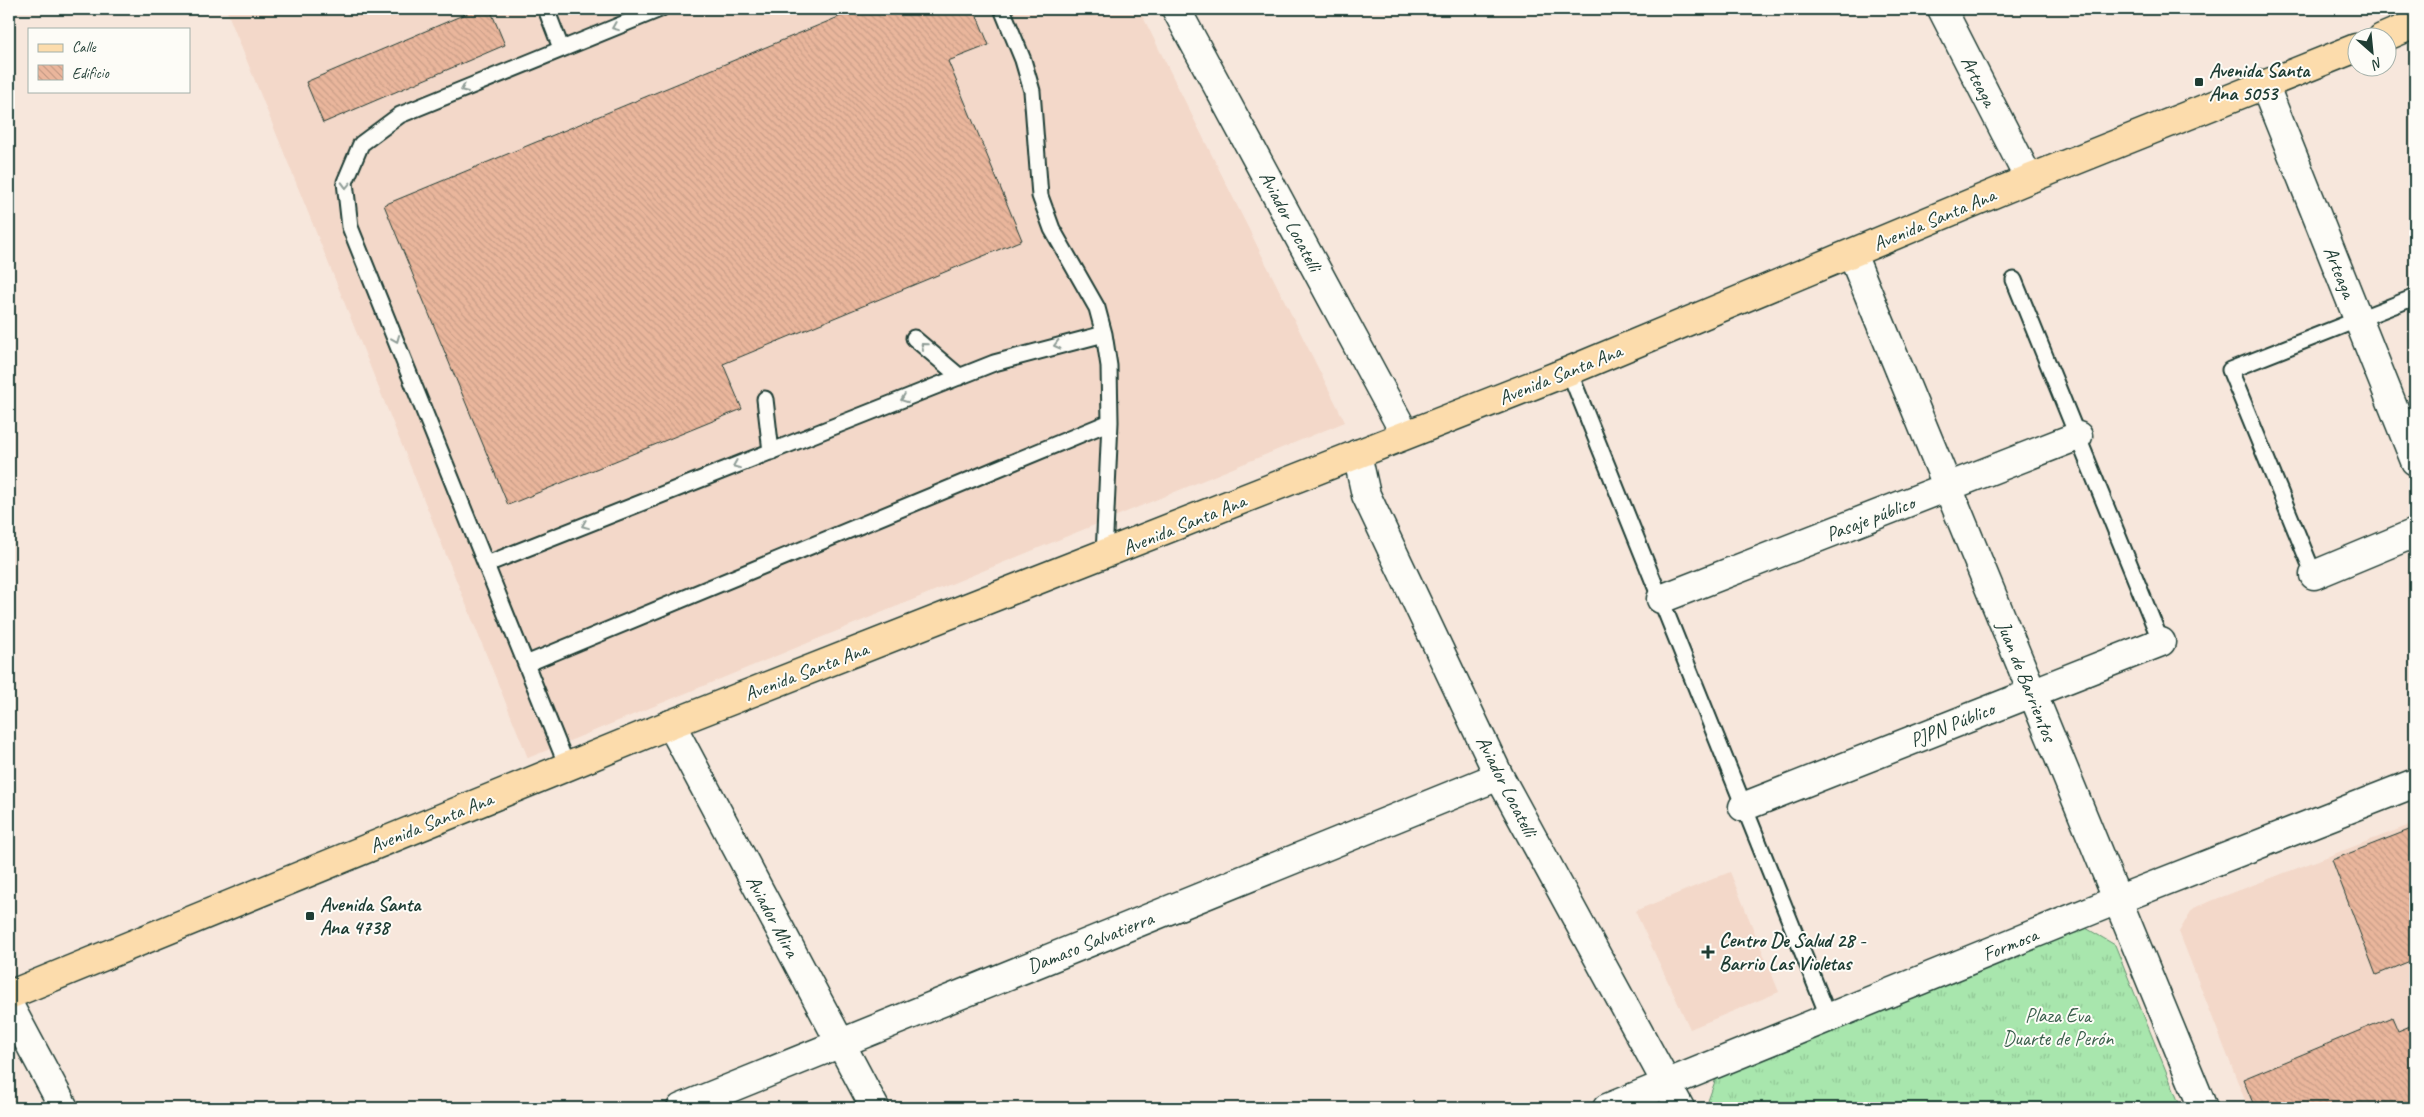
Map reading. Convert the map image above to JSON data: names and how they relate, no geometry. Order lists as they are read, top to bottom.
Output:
{
  "streets": {
    "main road": ["Avenida Santa Ana"],
    "street": [
      "Arteaga",
      "Aviador Locatelli",
      "Pasaje público",
      "Juan de Barrientos",
      "PJPN Público",
      "Aviador Mira",
      "Damaso Salvatierra",
      "Formosa"
    ]
  },
  "crossings": [
    ["Arteaga", "Avenida Santa Ana"],
    ["Avenida Santa Ana", "Aviador Locatelli"],
    ["Avenida Santa Ana", "Juan de Barrientos"],
    ["Avenida Santa Ana", "Aviador Mira"],
    ["Aviador Locatelli", "Damaso Salvatierra"],
    ["Aviador Locatelli", "Formosa"],
    ["Pasaje público", "Juan de Barrientos"],
    ["Juan de Barrientos", "PJPN Público"],
    ["Juan de Barrientos", "Formosa"],
    ["Aviador Mira", "Damaso Salvatierra"]
  ],
  "parks": ["Plaza Eva Duarte de Perón"],
  "places": {
    "transit": ["Avenida Santa Ana 5053", "Avenida Santa Ana 4738"],
    "health": ["Centro De Salud 28 - Barrio Las Violetas"]
  },
  "legend": ["Calle", "Edificio"],
  "north": "bottom right"
}
